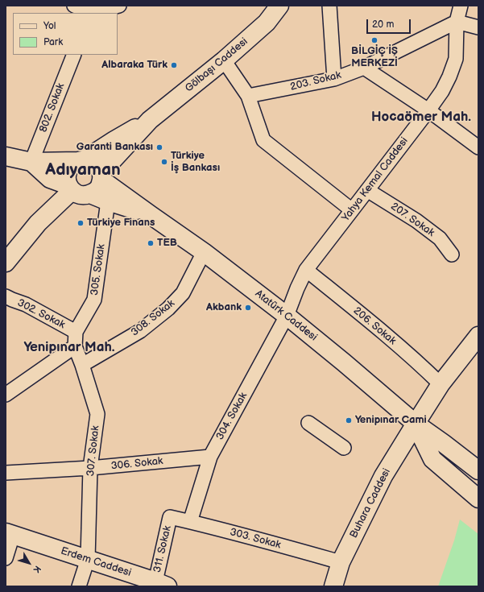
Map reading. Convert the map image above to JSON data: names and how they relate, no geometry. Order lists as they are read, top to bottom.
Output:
{
  "streets": {
    "main road": [
      "Gölbaşı Caddesi",
      "Atatürk Caddesi",
      "Buhara Caddesi",
      "Erdem Caddesi"
    ],
    "street": [
      "203. Sokak",
      "802. Sokak",
      "Yahya Kemal Caddesi",
      "207. Sokak",
      "305. Sokak",
      "302. Sokak",
      "308. Sokak",
      "206. Sokak",
      "304. Sokak",
      "307. Sokak",
      "306. Sokak",
      "303. Sokak",
      "311. Sokak"
    ]
  },
  "crossings": [
    ["Gölbaşı Caddesi", "Atatürk Caddesi"],
    ["203. Sokak", "Yahya Kemal Caddesi"],
    ["Yahya Kemal Caddesi", "207. Sokak"],
    ["Yahya Kemal Caddesi", "Atatürk Caddesi"],
    ["Yahya Kemal Caddesi", "206. Sokak"],
    ["Yahya Kemal Caddesi", "304. Sokak"],
    ["305. Sokak", "302. Sokak"],
    ["305. Sokak", "Atatürk Caddesi"],
    ["305. Sokak", "307. Sokak"],
    ["Atatürk Caddesi", "308. Sokak"],
    ["Atatürk Caddesi", "304. Sokak"],
    ["Atatürk Caddesi", "Buhara Caddesi"],
    ["308. Sokak", "307. Sokak"],
    ["206. Sokak", "Buhara Caddesi"],
    ["304. Sokak", "306. Sokak"],
    ["304. Sokak", "303. Sokak"],
    ["307. Sokak", "306. Sokak"],
    ["307. Sokak", "Erdem Caddesi"],
    ["Buhara Caddesi", "303. Sokak"],
    ["303. Sokak", "311. Sokak"],
    ["311. Sokak", "Erdem Caddesi"]
  ],
  "districts": ["Hocaömer Mah.", "Adıyaman", "Yenipınar Mah."],
  "places": [
    "BİLGİÇ İŞ MERKEZİ",
    "Albaraka Türk",
    "Garanti Bankası",
    "Türkiye İş Bankası",
    "Türkiye Finans",
    "TEB",
    "Akbank",
    "Yenipınar Cami"
  ],
  "legend": ["Yol", "Park"],
  "scale_bar": "20 m",
  "north": "bottom right"
}
